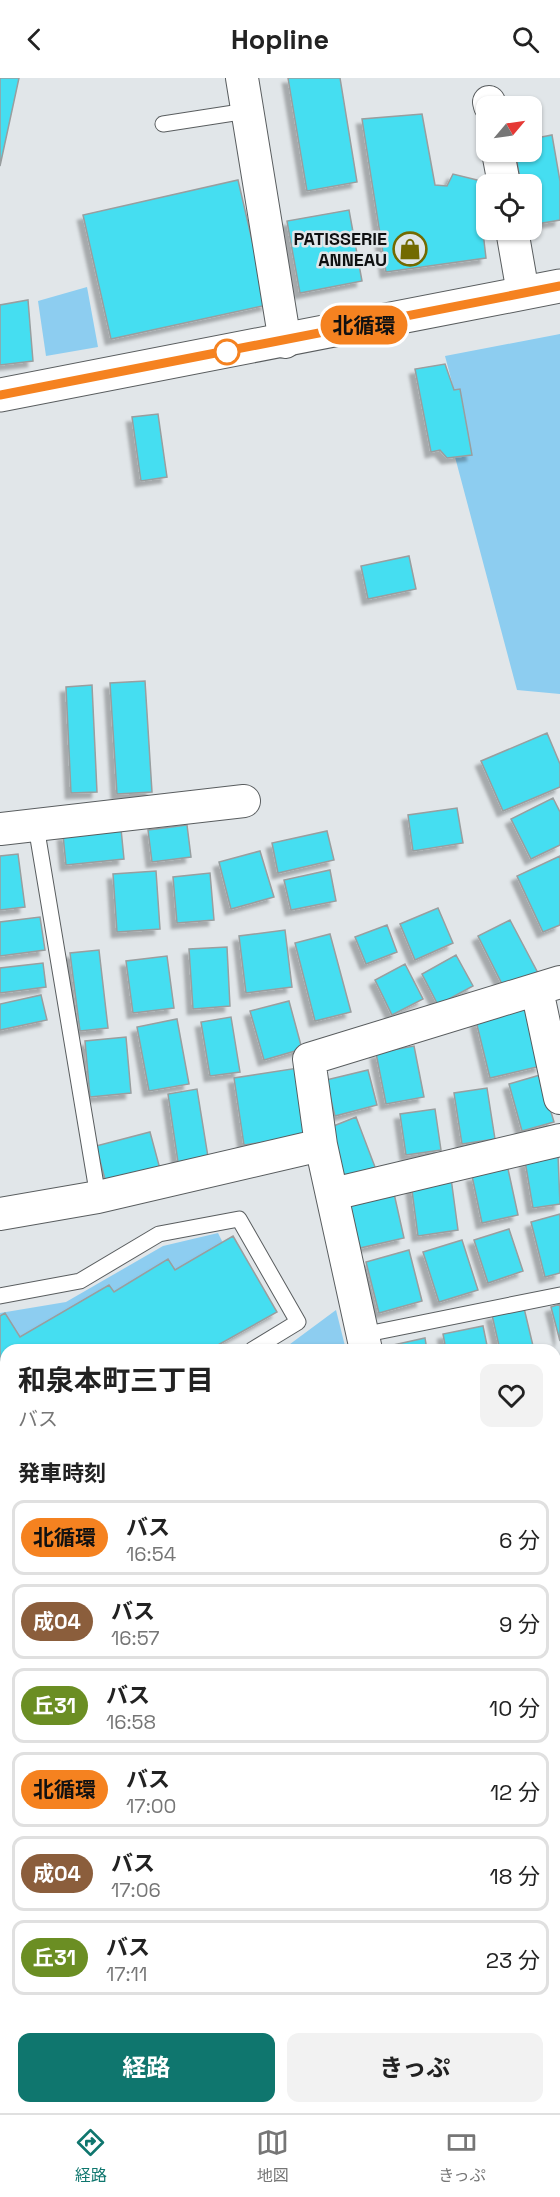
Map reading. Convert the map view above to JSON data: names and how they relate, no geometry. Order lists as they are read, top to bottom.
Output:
{
  "places": {
    "shop": ["PATISSERIE ANNEAU"]
  },
  "lines": ["bus line 北循環"],
  "north": "top right",
  "page": {
    "header": "Hopline",
    "on_map": "北循環",
    "heading": [
      ["和泉本町三丁目", "バス"],
      "発車時刻"
    ],
    "list": [
      {
        "mark": "北循環",
        "name": "バス",
        "note": "16:54",
        "value": "6 分"
      },
      {
        "mark": "成04",
        "name": "バス",
        "note": "16:57",
        "value": "9 分"
      },
      {
        "mark": "丘31",
        "name": "バス",
        "note": "16:58",
        "value": "10 分"
      },
      {
        "mark": "北循環",
        "name": "バス",
        "note": "17:00",
        "value": "12 分"
      },
      {
        "mark": "成04",
        "name": "バス",
        "note": "17:06",
        "value": "18 分"
      },
      {
        "mark": "丘31",
        "name": "バス",
        "note": "17:11",
        "value": "23 分"
      }
    ],
    "buttons": ["経路", "きっぷ"],
    "tabs": ["経路", "地図", "きっぷ"]
  }
}
